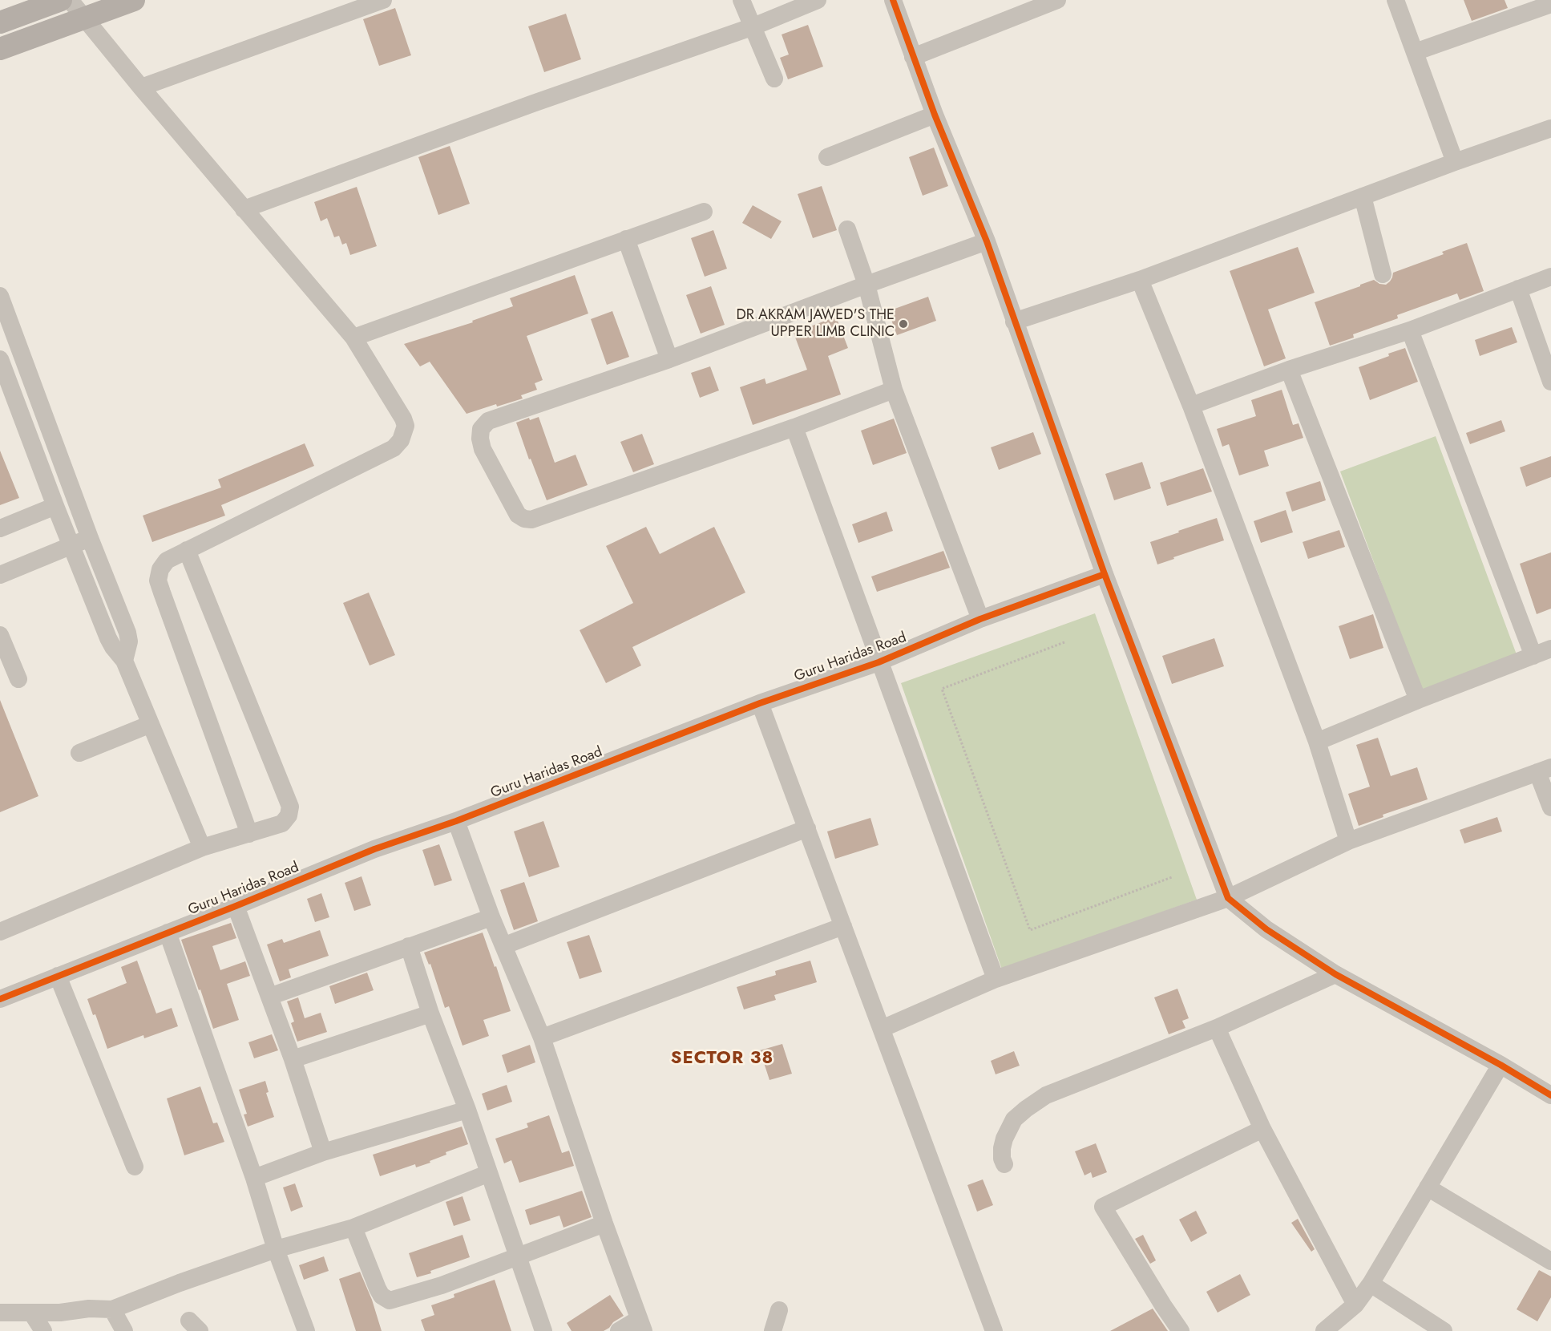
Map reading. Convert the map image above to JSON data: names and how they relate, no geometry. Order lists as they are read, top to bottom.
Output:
{
  "streets": {
    "street": ["Guru Haridas Road"]
  },
  "districts": ["SECTOR 38"],
  "places": ["DR AKRAM JAWED'S THE UPPER LIMB CLINIC"]
}
